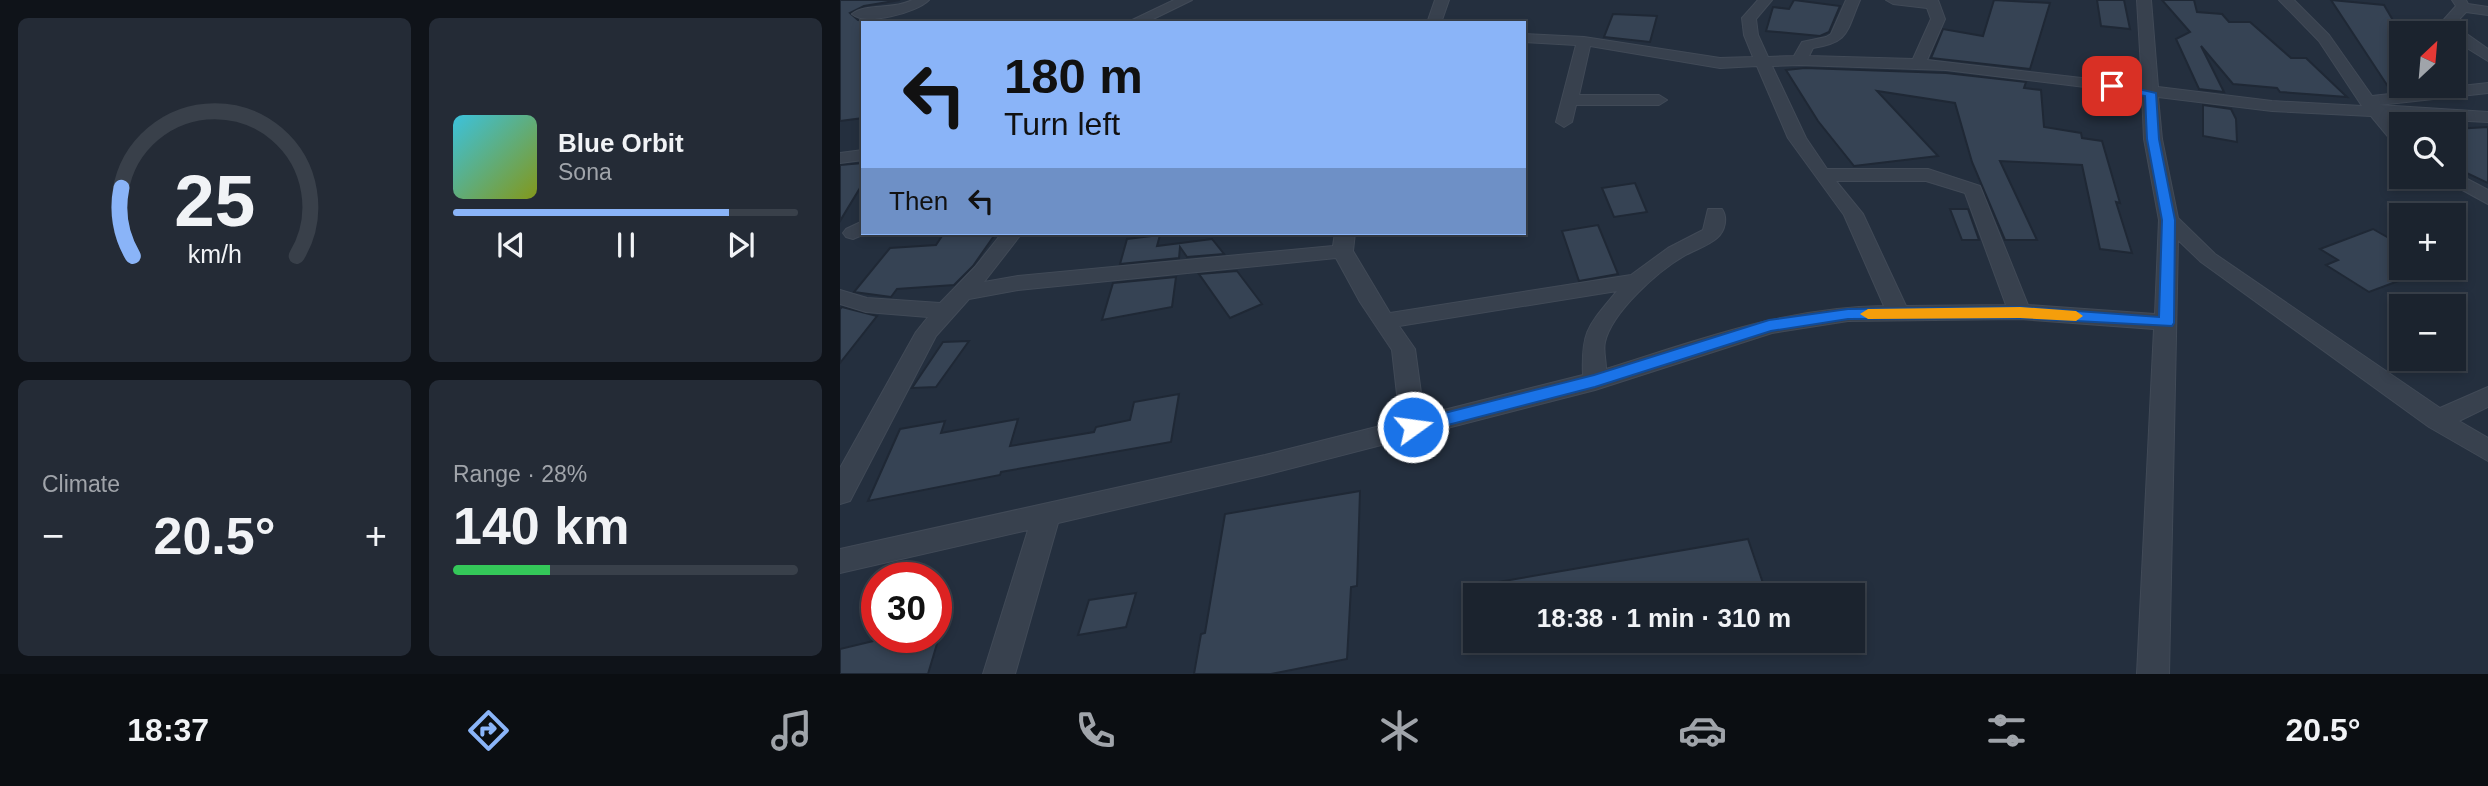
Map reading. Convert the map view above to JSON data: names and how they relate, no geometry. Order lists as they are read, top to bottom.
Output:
{
  "north": "top right",
  "page": {
    "map_buttons": ["+", "−"],
    "turn": ["180 m", "Turn left"],
    "song": ["Blue Orbit", "Sona"],
    "then": "Then",
    "tile": [
      "Climate",
      ["Range · 28%", "140 km"]
    ],
    "heat": ["−", "20.5°", "+"],
    "limit": "30",
    "trip": "18:38 · 1 min · 310 m",
    "tabs": ["18:37", "20.5°"],
    "gauge": ["25", "km/h"]
  }
}
